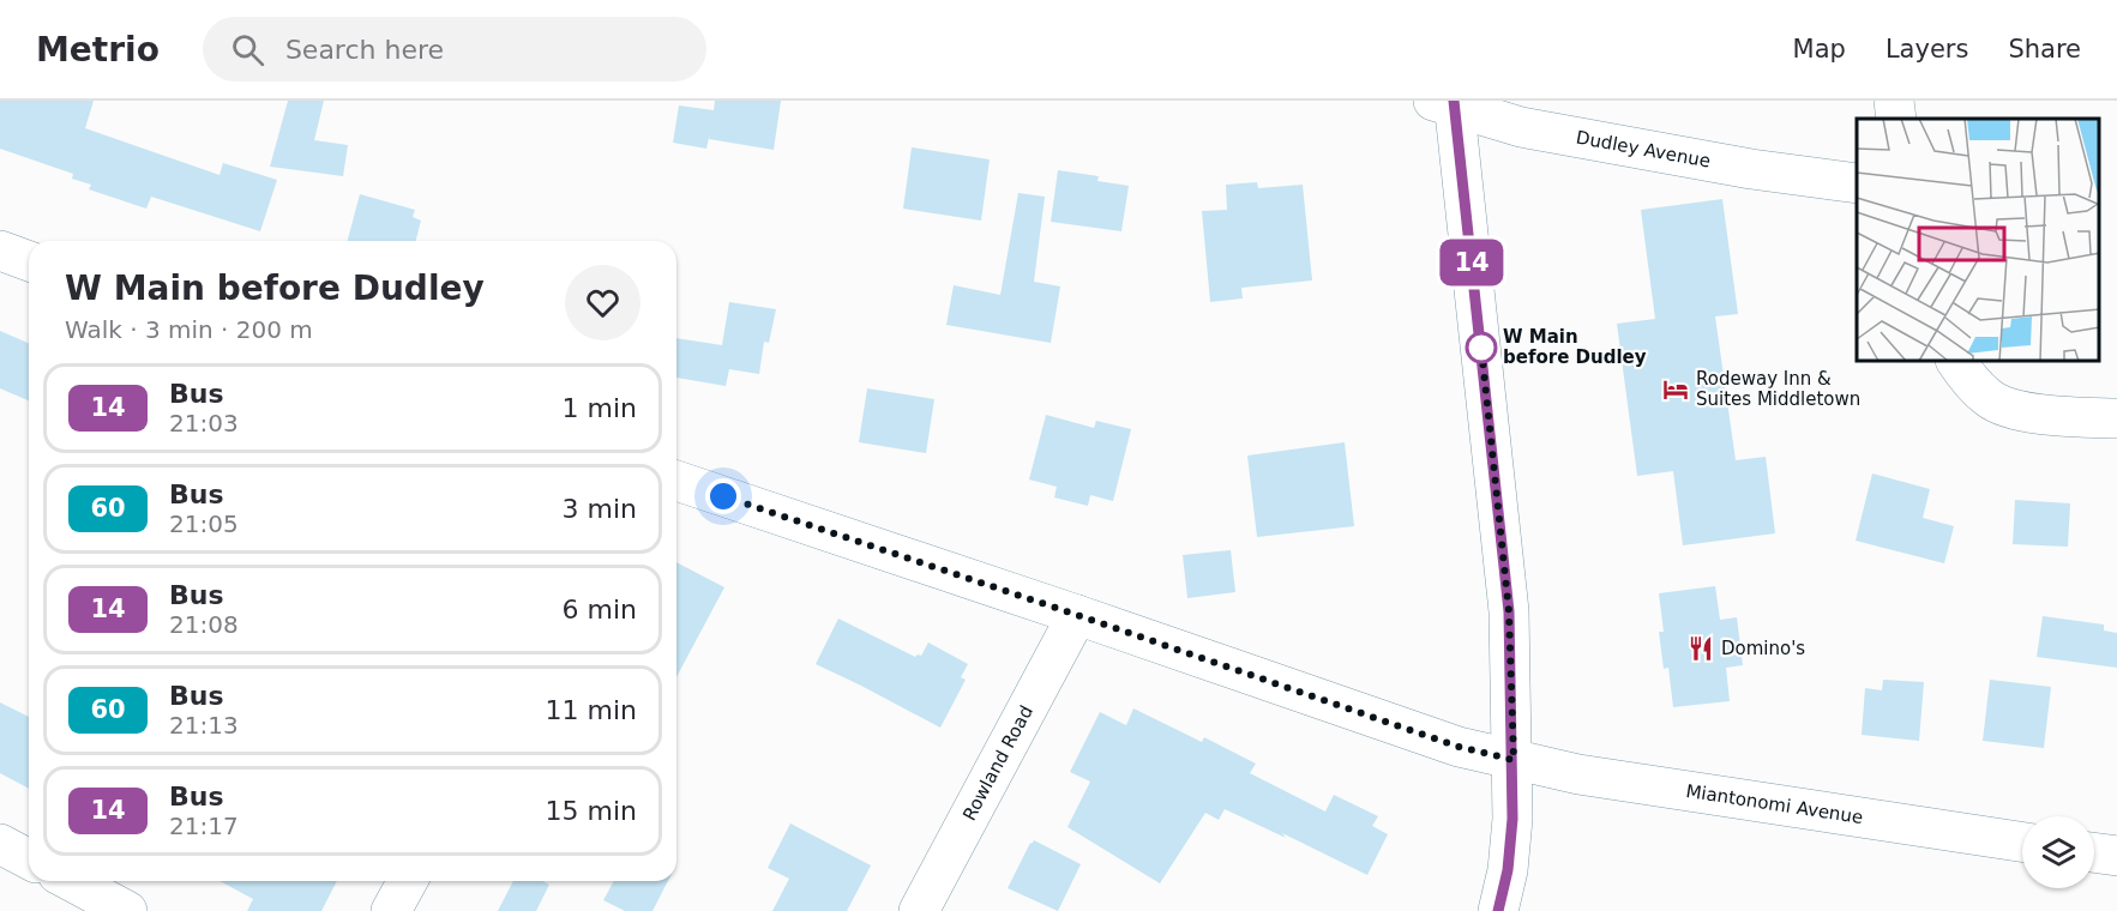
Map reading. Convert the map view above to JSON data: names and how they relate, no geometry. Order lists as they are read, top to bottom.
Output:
{
  "streets": {
    "main road": ["Dudley Avenue", "Rowland Road", "Miantonomi Avenue"]
  },
  "crossings": [
    ["Rowland Road", "Miantonomi Avenue"]
  ],
  "places": {
    "other": ["W Main before Dudley"],
    "hotel": ["Rodeway Inn & Suites Middletown"],
    "restaurant": ["Domino's"]
  },
  "lines": ["bus line 14"],
  "page": {
    "header": "Metrio",
    "search": "Search here",
    "nav": ["Map", "Layers", "Share"],
    "on_map": "14",
    "heading": ["W Main before Dudley", "Walk · 3 min · 200 m"],
    "list": [
      {
        "mark": "14",
        "name": "Bus",
        "note": "21:03",
        "value": "1 min"
      },
      {
        "mark": "60",
        "name": "Bus",
        "note": "21:05",
        "value": "3 min"
      },
      {
        "mark": "14",
        "name": "Bus",
        "note": "21:08",
        "value": "6 min"
      },
      {
        "mark": "60",
        "name": "Bus",
        "note": "21:13",
        "value": "11 min"
      },
      {
        "mark": "14",
        "name": "Bus",
        "note": "21:17",
        "value": "15 min"
      }
    ]
  }
}
